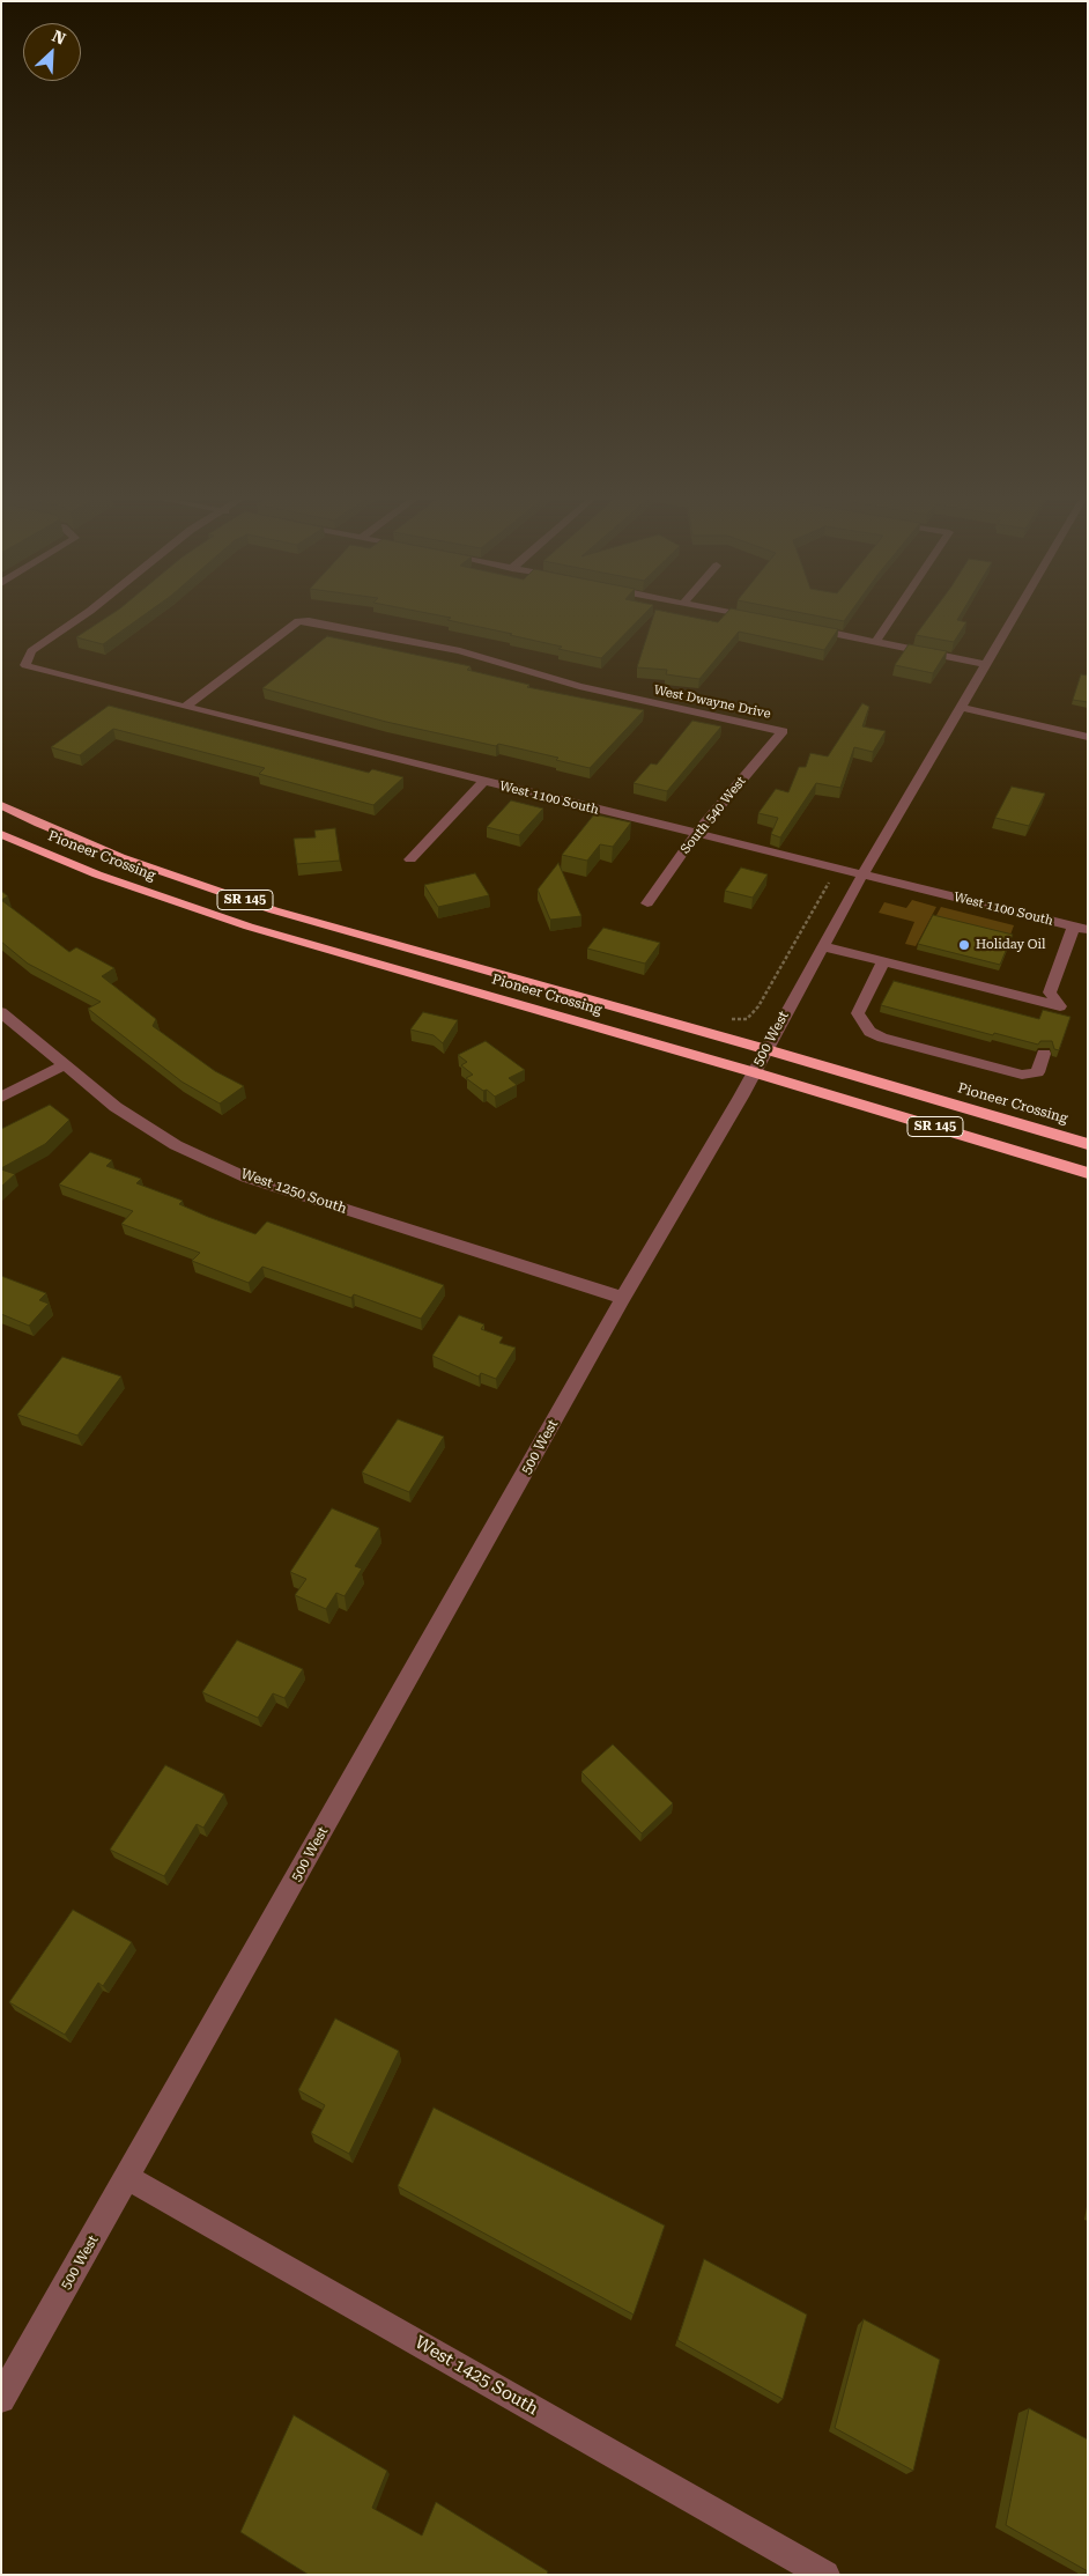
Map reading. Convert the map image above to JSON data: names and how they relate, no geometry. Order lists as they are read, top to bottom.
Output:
{
  "streets": {
    "highway": ["Pioneer Crossing", "SR 145"],
    "street": [
      "West Dwayne Drive",
      "West 1100 South",
      "South 540 West",
      "500 West",
      "West 1250 South",
      "West 1425 South"
    ]
  },
  "crossings": [
    ["West Dwayne Drive", "West 1100 South"],
    ["West Dwayne Drive", "South 540 West"],
    ["West 1100 South", "South 540 West"],
    ["West 1100 South", "500 West"],
    ["Pioneer Crossing", "500 West"],
    ["500 West", "West 1250 South"],
    ["500 West", "West 1425 South"]
  ],
  "places": ["Holiday Oil"],
  "north": "top right"
}
